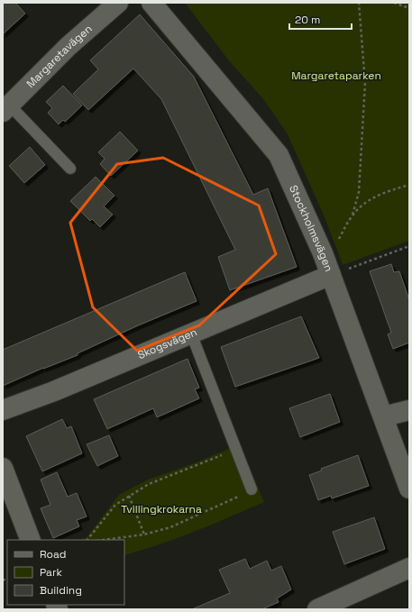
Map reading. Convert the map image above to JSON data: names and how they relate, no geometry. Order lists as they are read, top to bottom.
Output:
{
  "streets": {
    "street": ["Margaretavägen", "Stockholmsvägen", "Skogsvägen"]
  },
  "crossings": [
    ["Stockholmsvägen", "Skogsvägen"]
  ],
  "parks": ["Margaretaparken", "Tvillingkrokarna"],
  "legend": ["Road", "Park", "Building"],
  "scale_bar": "20 m"
}
